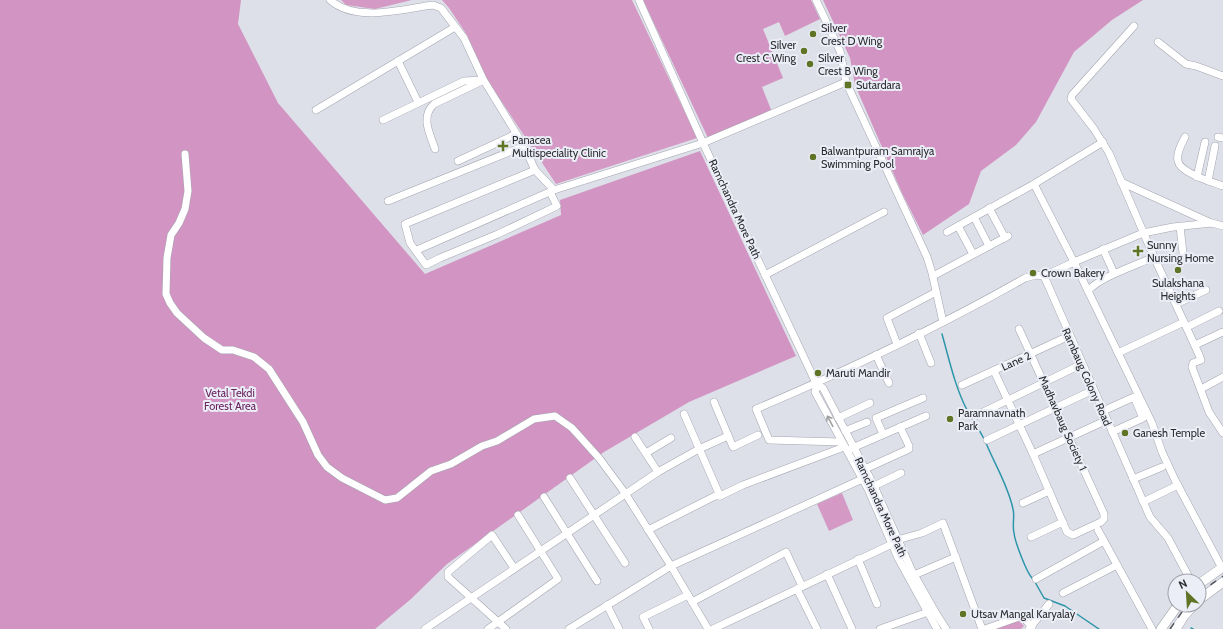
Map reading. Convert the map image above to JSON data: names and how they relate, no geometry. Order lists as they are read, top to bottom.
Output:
{
  "streets": {
    "street": [
      "Ramchandra More Path",
      "Lane 2",
      "Rambaug Colony Road",
      "Madhavbaug Society 1"
    ]
  },
  "crossings": [
    ["Lane 2", "Rambaug Colony Road"],
    ["Lane 2", "Madhavbaug Society 1"]
  ],
  "parks": ["Vetal Tekdi Forest Area"],
  "places": {
    "other": [
      "Silver Crest D Wing",
      "Silver Crest C Wing",
      "Silver Crest B Wing",
      "Balwantpuram Samrajya Swimming Pool",
      "Sulakshana Heights",
      "Crown Bakery",
      "Maruti Mandir",
      "Paramnavnath Park",
      "Ganesh Temple",
      "Utsav Mangal Karyalay"
    ],
    "transit": ["Sutardara"],
    "health": ["Panacea Multispeciality Clinic", "Sunny Nursing Home"]
  },
  "north": "top left"
}
